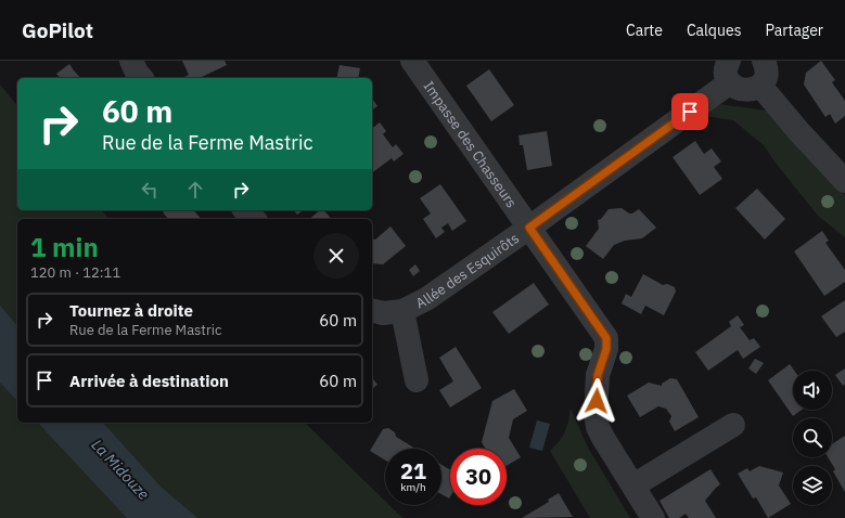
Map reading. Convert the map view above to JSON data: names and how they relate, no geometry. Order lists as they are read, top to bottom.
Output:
{
  "streets": {
    "street": ["Impasse des Chasseurs", "Allée des Esquirôts"]
  },
  "crossings": [
    ["Impasse des Chasseurs", "Allée des Esquirôts"]
  ],
  "water": ["La Midouze"],
  "page": {
    "header": "GoPilot",
    "nav": ["Carte", "Calques", "Partager"],
    "turn": ["60 m", "Rue de la Ferme Mastric"],
    "heading": ["1 min", "120 m · 12:11"],
    "list": [
      {
        "name": "Tournez à droite",
        "note": "Rue de la Ferme Mastric",
        "value": "60 m"
      },
      {
        "name": "Arrivée à destination",
        "value": "60 m"
      }
    ],
    "speed": "21 km/h",
    "limit": "30"
  }
}
